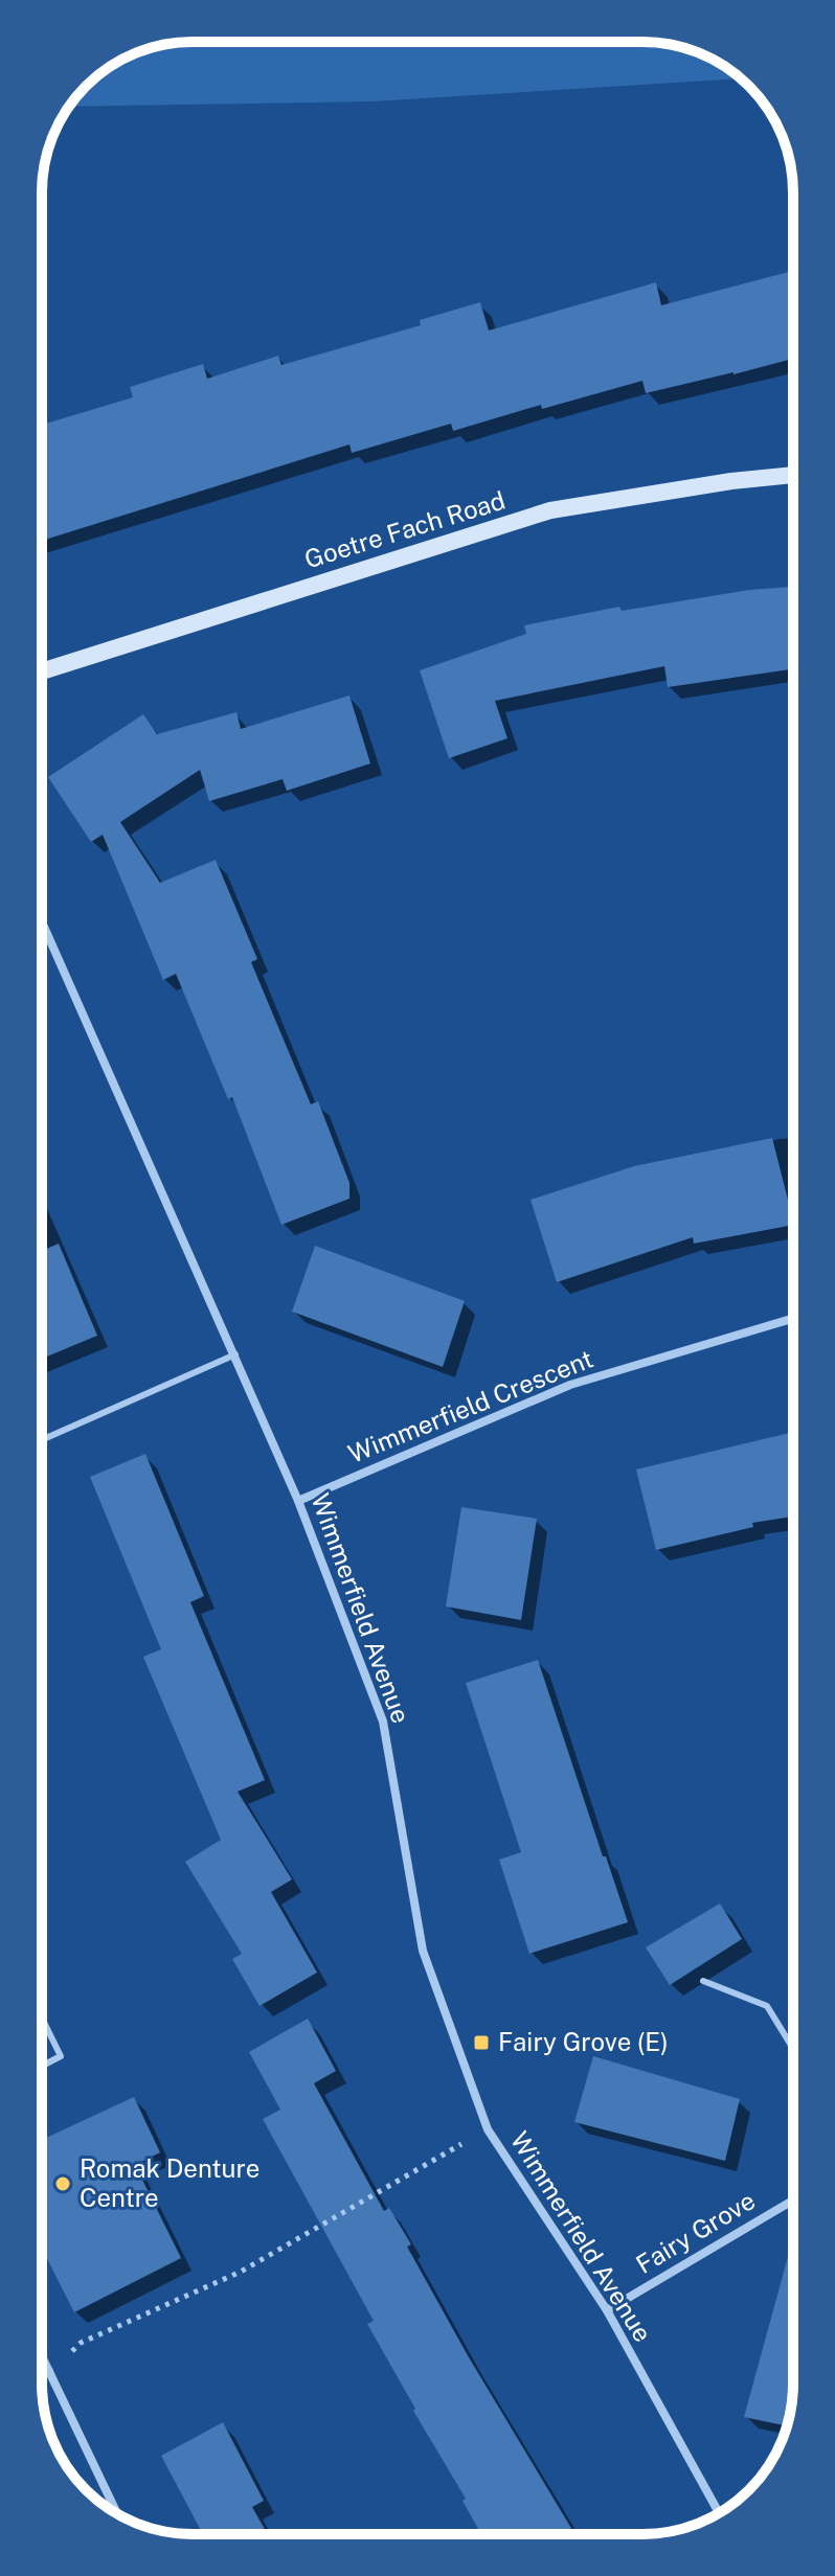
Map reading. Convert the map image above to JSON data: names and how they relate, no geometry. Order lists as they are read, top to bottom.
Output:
{
  "streets": {
    "street": [
      "Goetre Fach Road",
      "Wimmerfield Crescent",
      "Wimmerfield Avenue",
      "Fairy Grove"
    ]
  },
  "crossings": [
    ["Wimmerfield Crescent", "Wimmerfield Avenue"],
    ["Wimmerfield Avenue", "Fairy Grove"]
  ],
  "places": {
    "transit": ["Fairy Grove (E)"],
    "other": ["Romak Denture Centre"]
  }
}
